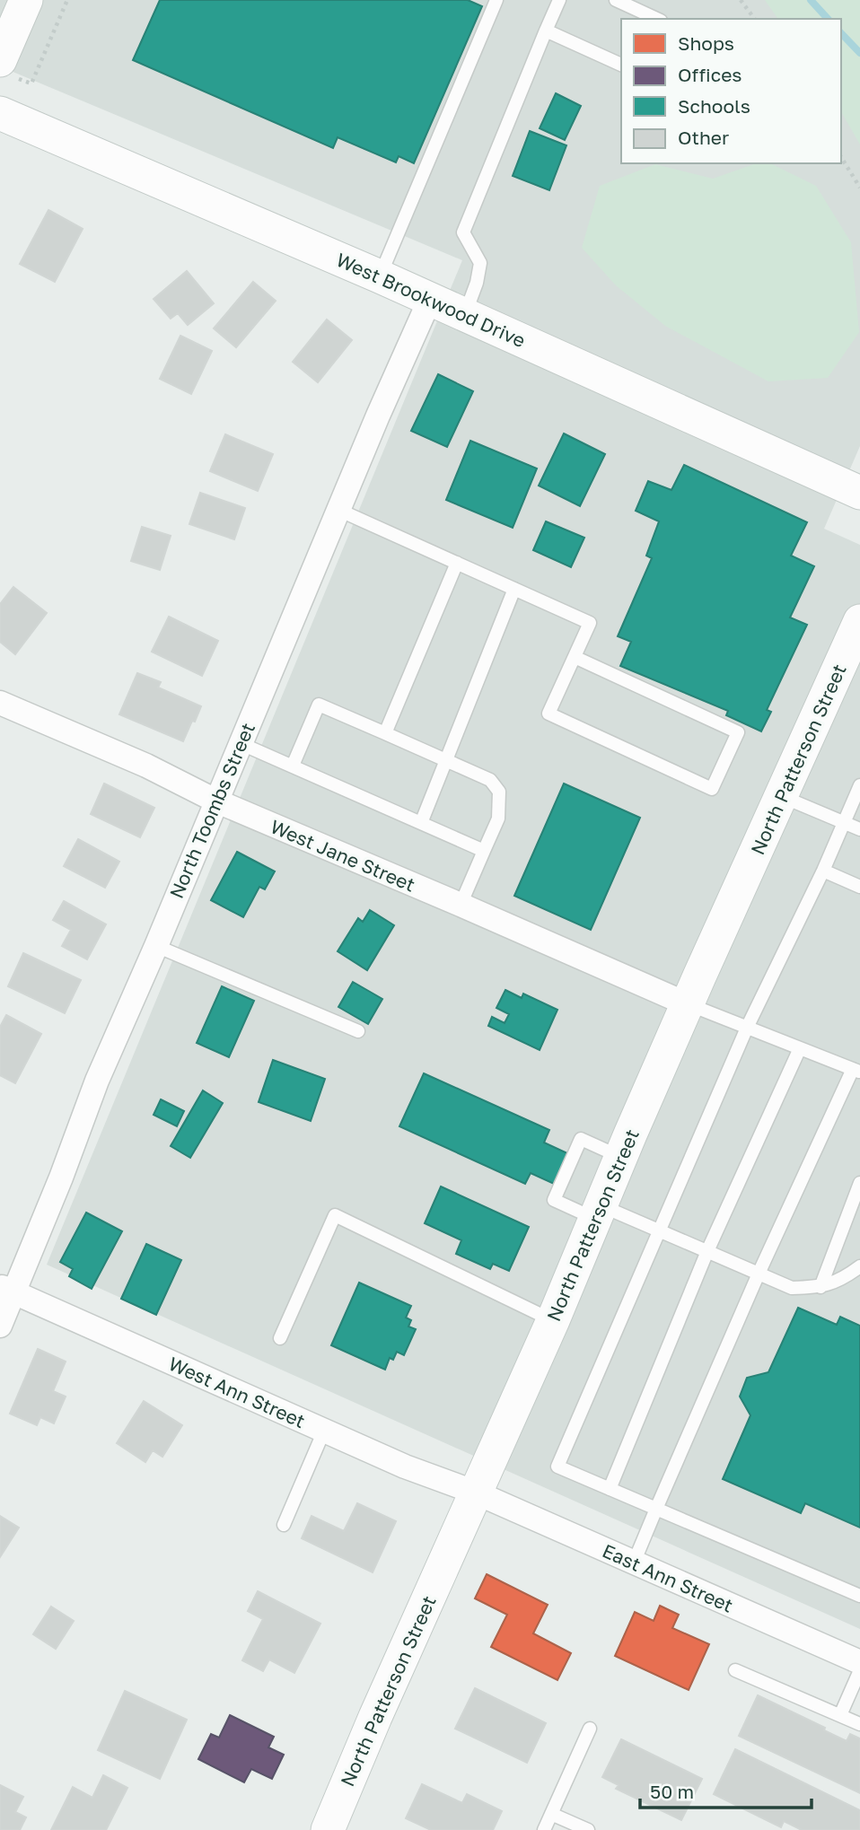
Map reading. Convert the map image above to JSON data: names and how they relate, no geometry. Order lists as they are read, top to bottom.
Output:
{
  "streets": {
    "main road": ["West Brookwood Drive", "North Patterson Street"],
    "street": [
      "North Toombs Street",
      "West Jane Street",
      "West Ann Street",
      "East Ann Street"
    ]
  },
  "crossings": [
    ["West Brookwood Drive", "North Toombs Street"],
    ["North Patterson Street", "West Jane Street"],
    ["North Patterson Street", "West Ann Street"],
    ["North Patterson Street", "East Ann Street"],
    ["North Toombs Street", "West Jane Street"],
    ["North Toombs Street", "West Ann Street"],
    ["West Ann Street", "East Ann Street"]
  ],
  "legend": [
    "Shops",
    "Offices",
    "Schools",
    "Other"
  ],
  "scale_bar": "50 m"
}
